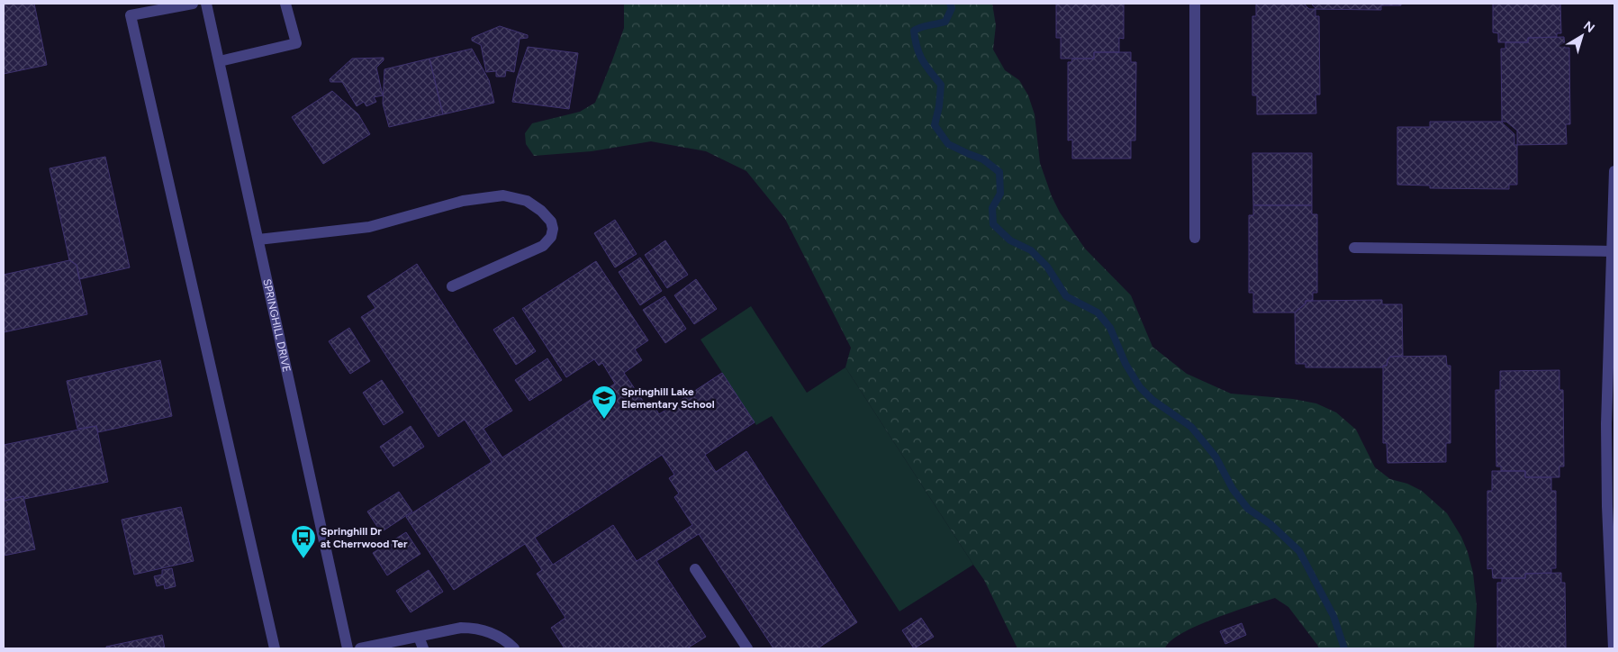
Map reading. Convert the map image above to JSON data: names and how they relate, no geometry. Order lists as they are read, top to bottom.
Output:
{
  "streets": {
    "street": ["SPRINGHILL DRIVE"]
  },
  "places": {
    "school or university": ["Springhill Lake Elementary School"],
    "bus stop": ["Springhill Dr at Cherrwood Ter"]
  },
  "north": "top right"
}
